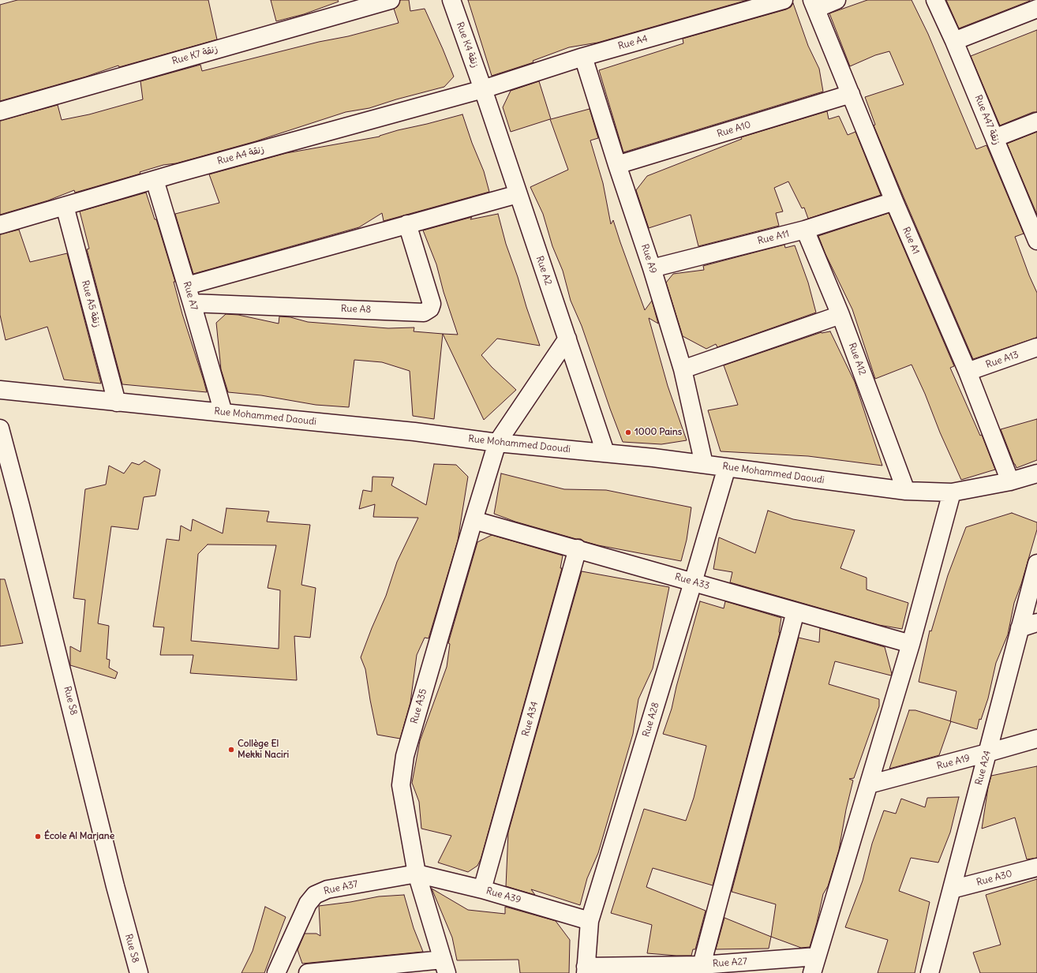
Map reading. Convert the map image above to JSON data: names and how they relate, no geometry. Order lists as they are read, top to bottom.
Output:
{
  "streets": {
    "street": [
      "Rue A4",
      "Rue K4 زنقة",
      "Rue K7 زنقة",
      "Rue A47 زنقة",
      "Rue A10",
      "Rue A4 زنقة",
      "Rue A11",
      "Rue A1",
      "Rue A9",
      "Rue A2",
      "Rue A7",
      "Rue A5 زنقة",
      "Rue A8",
      "Rue A12",
      "Rue A13",
      "Rue Mohammed Daoudi",
      "Rue A33",
      "Rue S8",
      "Rue A35",
      "Rue A34",
      "Rue A28",
      "Rue A19",
      "Rue A24",
      "Rue A30",
      "Rue A37",
      "Rue A39",
      "Rue A27"
    ]
  },
  "crossings": [
    ["Rue A4", "Rue K4 زنقة"],
    ["Rue A4", "Rue A4 زنقة"],
    ["Rue A4", "Rue A9"],
    ["Rue A4", "Rue A2"],
    ["Rue K4 زنقة", "Rue A4 زنقة"],
    ["Rue K4 زنقة", "Rue A2"],
    ["Rue A10", "Rue A1"],
    ["Rue A10", "Rue A9"],
    ["Rue A4 زنقة", "Rue A2"],
    ["Rue A4 زنقة", "Rue A7"],
    ["Rue A4 زنقة", "Rue A5 زنقة"],
    ["Rue A11", "Rue A1"],
    ["Rue A11", "Rue A9"],
    ["Rue A11", "Rue A12"],
    ["Rue A1", "Rue A13"],
    ["Rue A1", "Rue Mohammed Daoudi"],
    ["Rue A9", "Rue Mohammed Daoudi"],
    ["Rue A2", "Rue Mohammed Daoudi"],
    ["Rue A2", "Rue A35"],
    ["Rue A7", "Rue A8"],
    ["Rue A7", "Rue Mohammed Daoudi"],
    ["Rue A5 زنقة", "Rue Mohammed Daoudi"],
    ["Rue A12", "Rue Mohammed Daoudi"],
    ["Rue Mohammed Daoudi", "Rue A35"],
    ["Rue Mohammed Daoudi", "Rue A28"],
    ["Rue A33", "Rue A35"],
    ["Rue A33", "Rue A34"],
    ["Rue A33", "Rue A28"],
    ["Rue A35", "Rue A37"],
    ["Rue A35", "Rue A39"],
    ["Rue A34", "Rue A39"],
    ["Rue A28", "Rue A39"],
    ["Rue A28", "Rue A27"],
    ["Rue A19", "Rue A24"],
    ["Rue A24", "Rue A30"],
    ["Rue A37", "Rue A39"]
  ],
  "places": ["1000 Pains", "Collège El Mekki Naciri", "École Al Marjane"]
}
